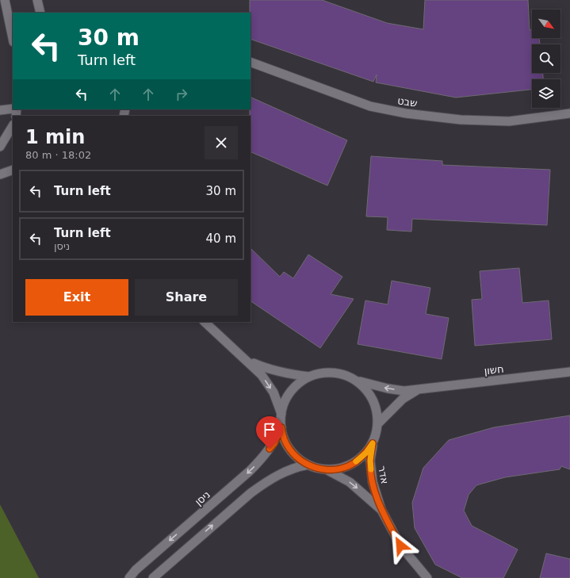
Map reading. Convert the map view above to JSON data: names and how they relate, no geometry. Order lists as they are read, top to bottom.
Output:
{
  "streets": {
    "street": [
      "שבט",
      "חשון",
      "אדר",
      "ניסן"
    ]
  },
  "crossings": [
    ["חשון", "אדר"],
    ["חשון", "ניסן"],
    ["אדר", "ניסן"]
  ],
  "north": "bottom right",
  "page": {
    "turn": ["30 m", "Turn left"],
    "heading": ["1 min", "80 m · 18:02"],
    "list": [
      {
        "name": "Turn left",
        "value": "30 m"
      },
      {
        "name": "Turn left",
        "note": "ניסן",
        "value": "40 m"
      }
    ],
    "buttons": ["Exit", "Share"]
  }
}
